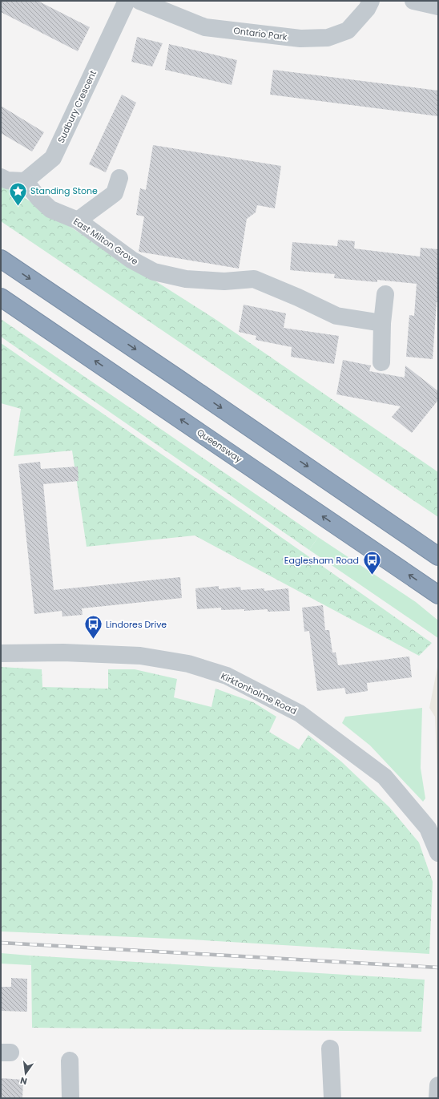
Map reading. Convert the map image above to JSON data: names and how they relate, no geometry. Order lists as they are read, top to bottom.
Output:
{
  "streets": {
    "highway": ["Queensway"],
    "street": [
      "Ontario Park",
      "Sudbury Crescent",
      "East Milton Grove",
      "Kirktonholme Road"
    ]
  },
  "crossings": [
    ["Sudbury Crescent", "East Milton Grove"]
  ],
  "places": {
    "place": ["Standing Stone"],
    "bus stop": ["Eaglesham Road", "Lindores Drive"]
  },
  "north": "bottom"
}
